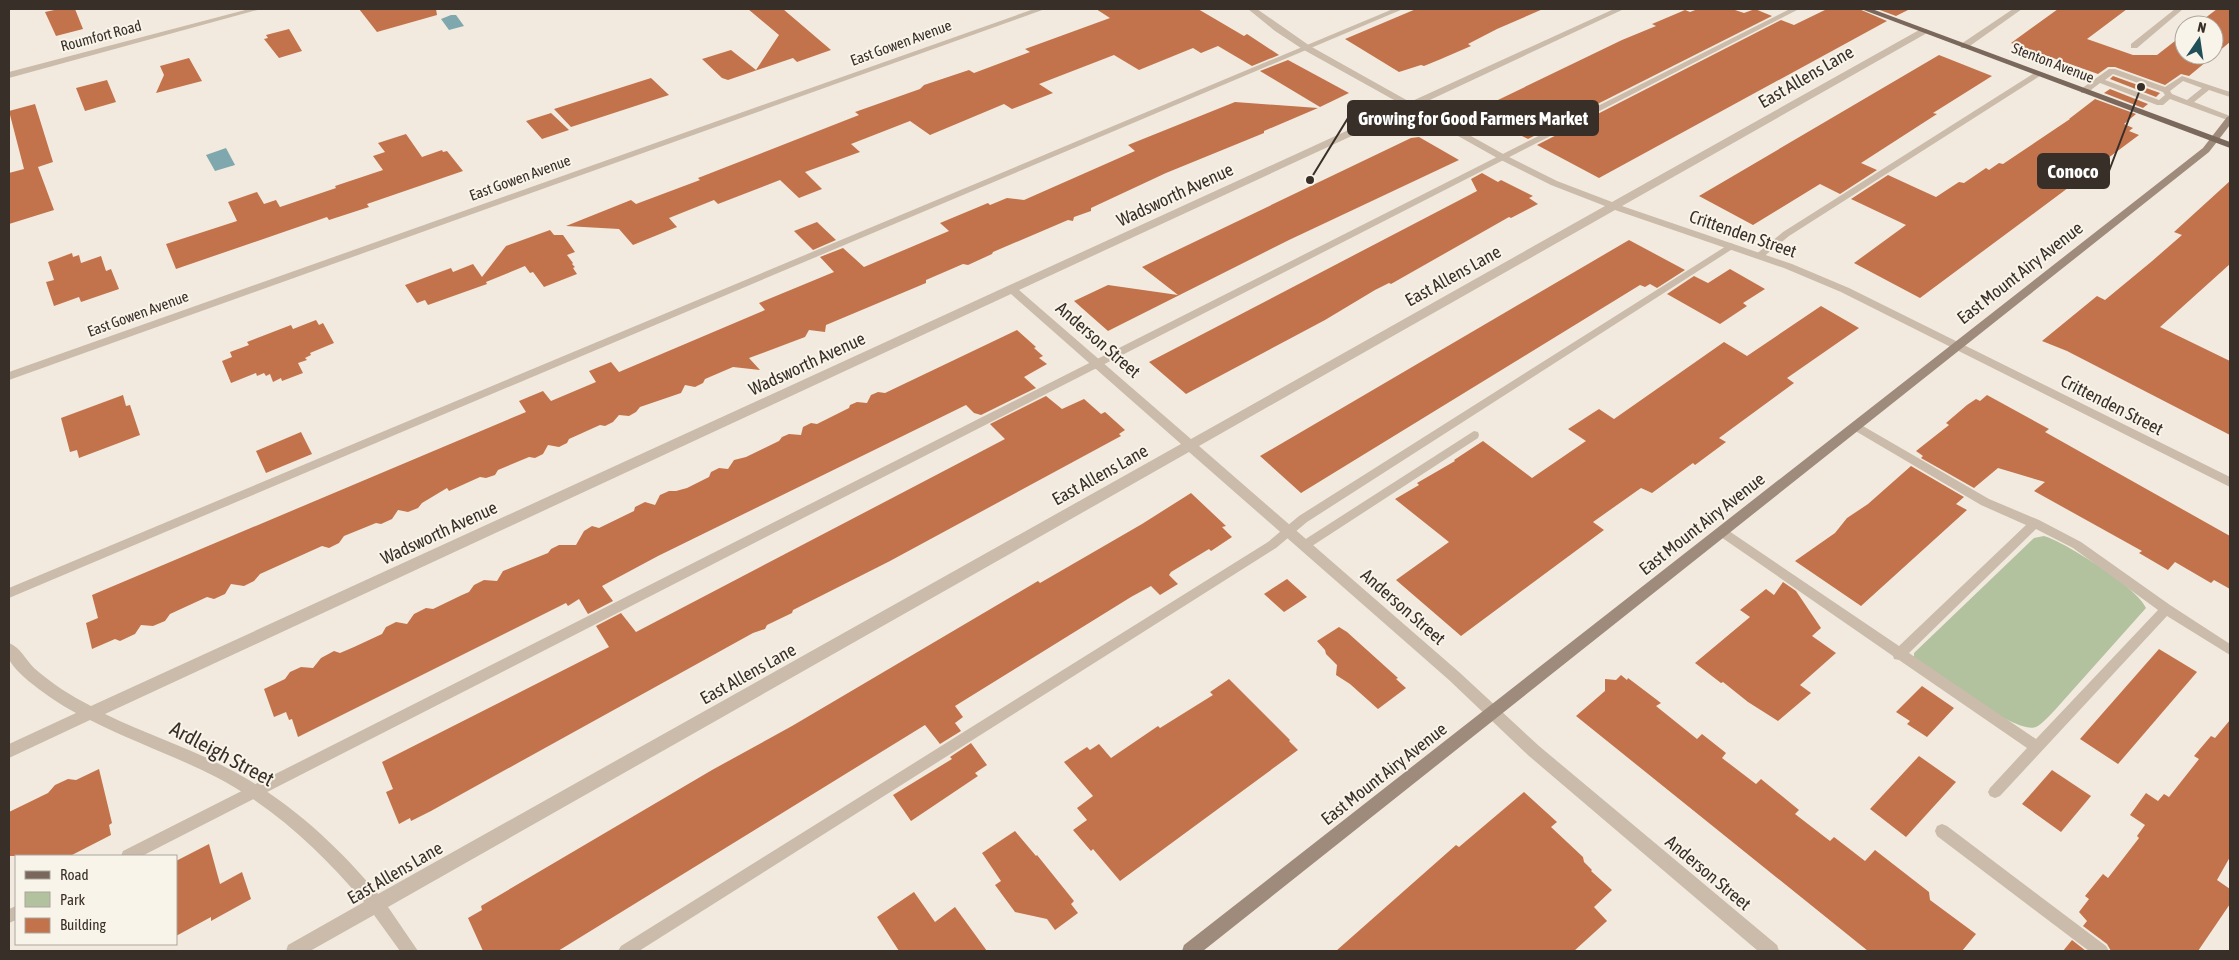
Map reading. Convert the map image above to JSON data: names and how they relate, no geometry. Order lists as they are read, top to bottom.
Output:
{
  "streets": {
    "main road": ["Stenton Avenue", "East Mount Airy Avenue"],
    "street": [
      "Roumfort Road",
      "East Gowen Avenue",
      "East Allens Lane",
      "Wadsworth Avenue",
      "Crittenden Street",
      "Anderson Street",
      "Ardleigh Street"
    ]
  },
  "crossings": [
    ["Stenton Avenue", "East Allens Lane"],
    ["Stenton Avenue", "East Mount Airy Avenue"],
    ["East Allens Lane", "Crittenden Street"],
    ["East Allens Lane", "Anderson Street"],
    ["East Allens Lane", "Ardleigh Street"],
    ["Wadsworth Avenue", "Crittenden Street"],
    ["Wadsworth Avenue", "Anderson Street"],
    ["Wadsworth Avenue", "Ardleigh Street"],
    ["Crittenden Street", "East Mount Airy Avenue"],
    ["East Mount Airy Avenue", "Anderson Street"]
  ],
  "places": ["Conoco", "Growing for Good Farmers Market"],
  "legend": ["Road", "Park", "Building"],
  "north": "top"
}
